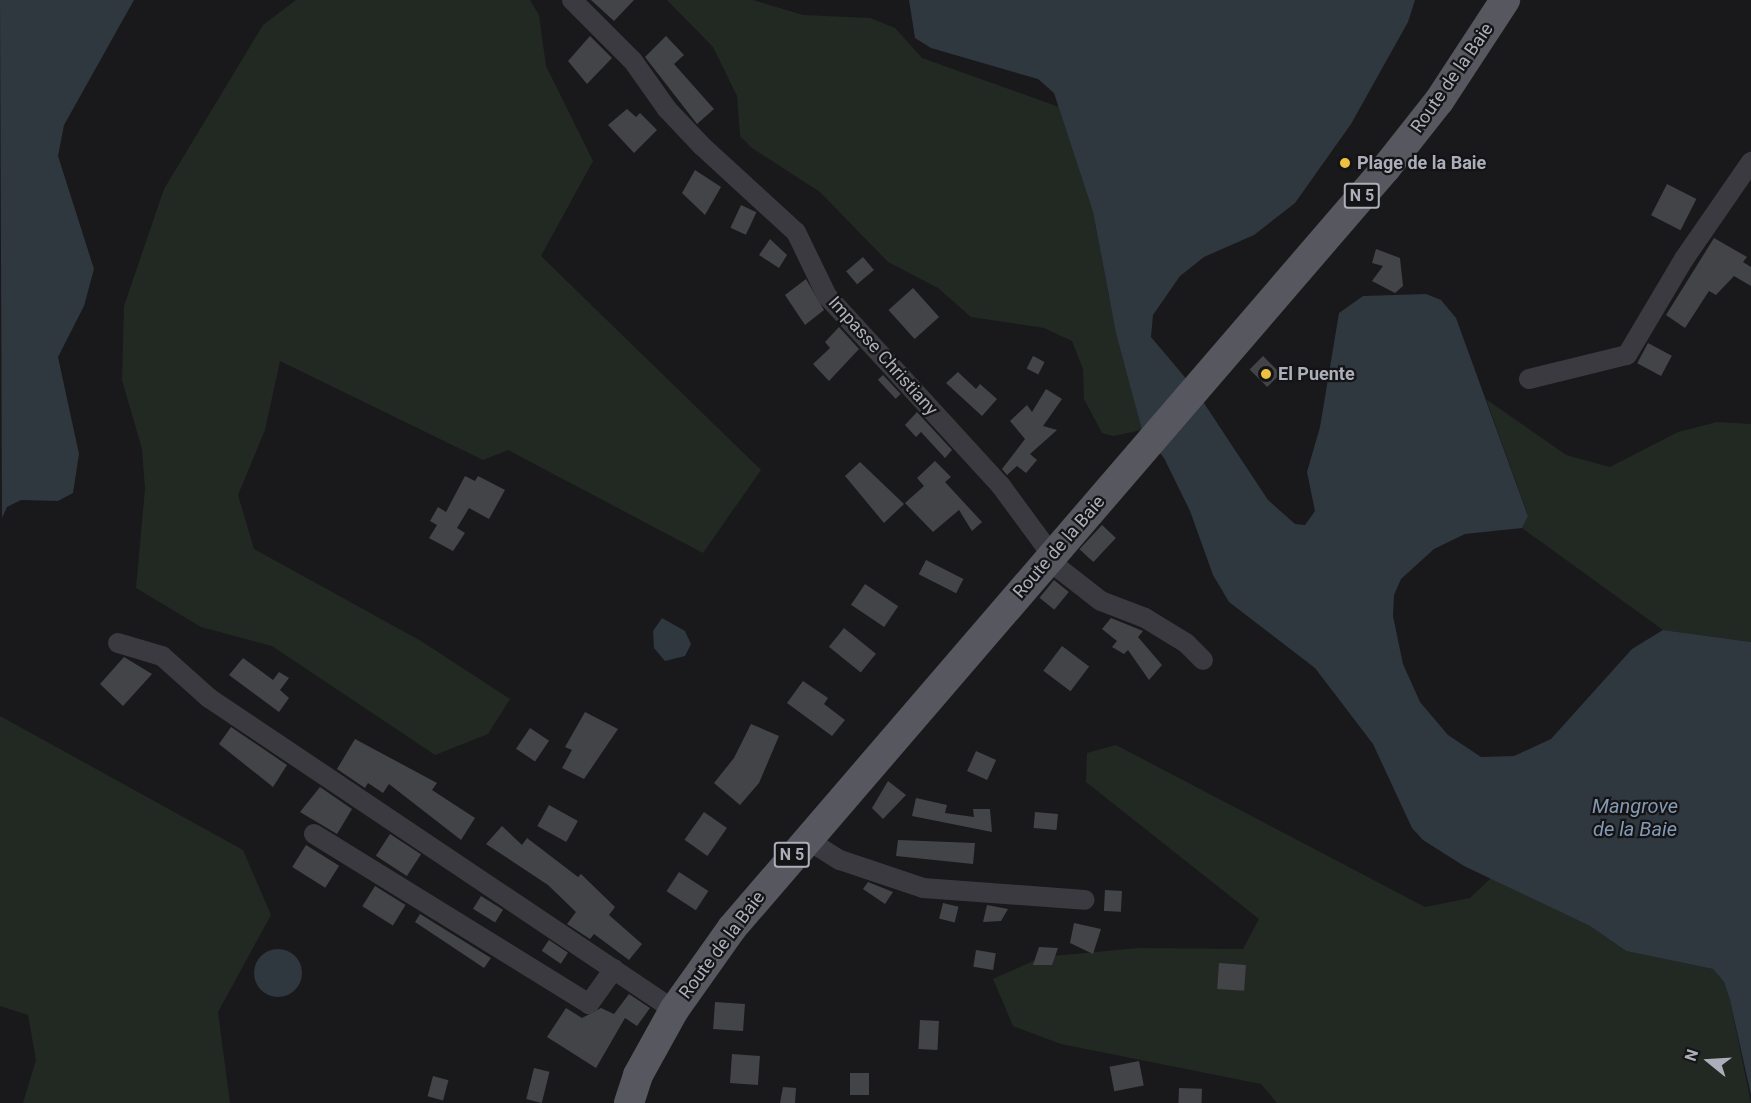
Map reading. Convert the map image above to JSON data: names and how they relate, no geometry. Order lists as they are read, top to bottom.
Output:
{
  "streets": {
    "main road": ["Route de la Baie", "N 5"],
    "street": ["Impasse Christiany"]
  },
  "crossings": [
    ["Route de la Baie", "Impasse Christiany"]
  ],
  "water": ["Mangrove de la Baie"],
  "places": ["Plage de la Baie", "El Puente"],
  "north": "left"
}
